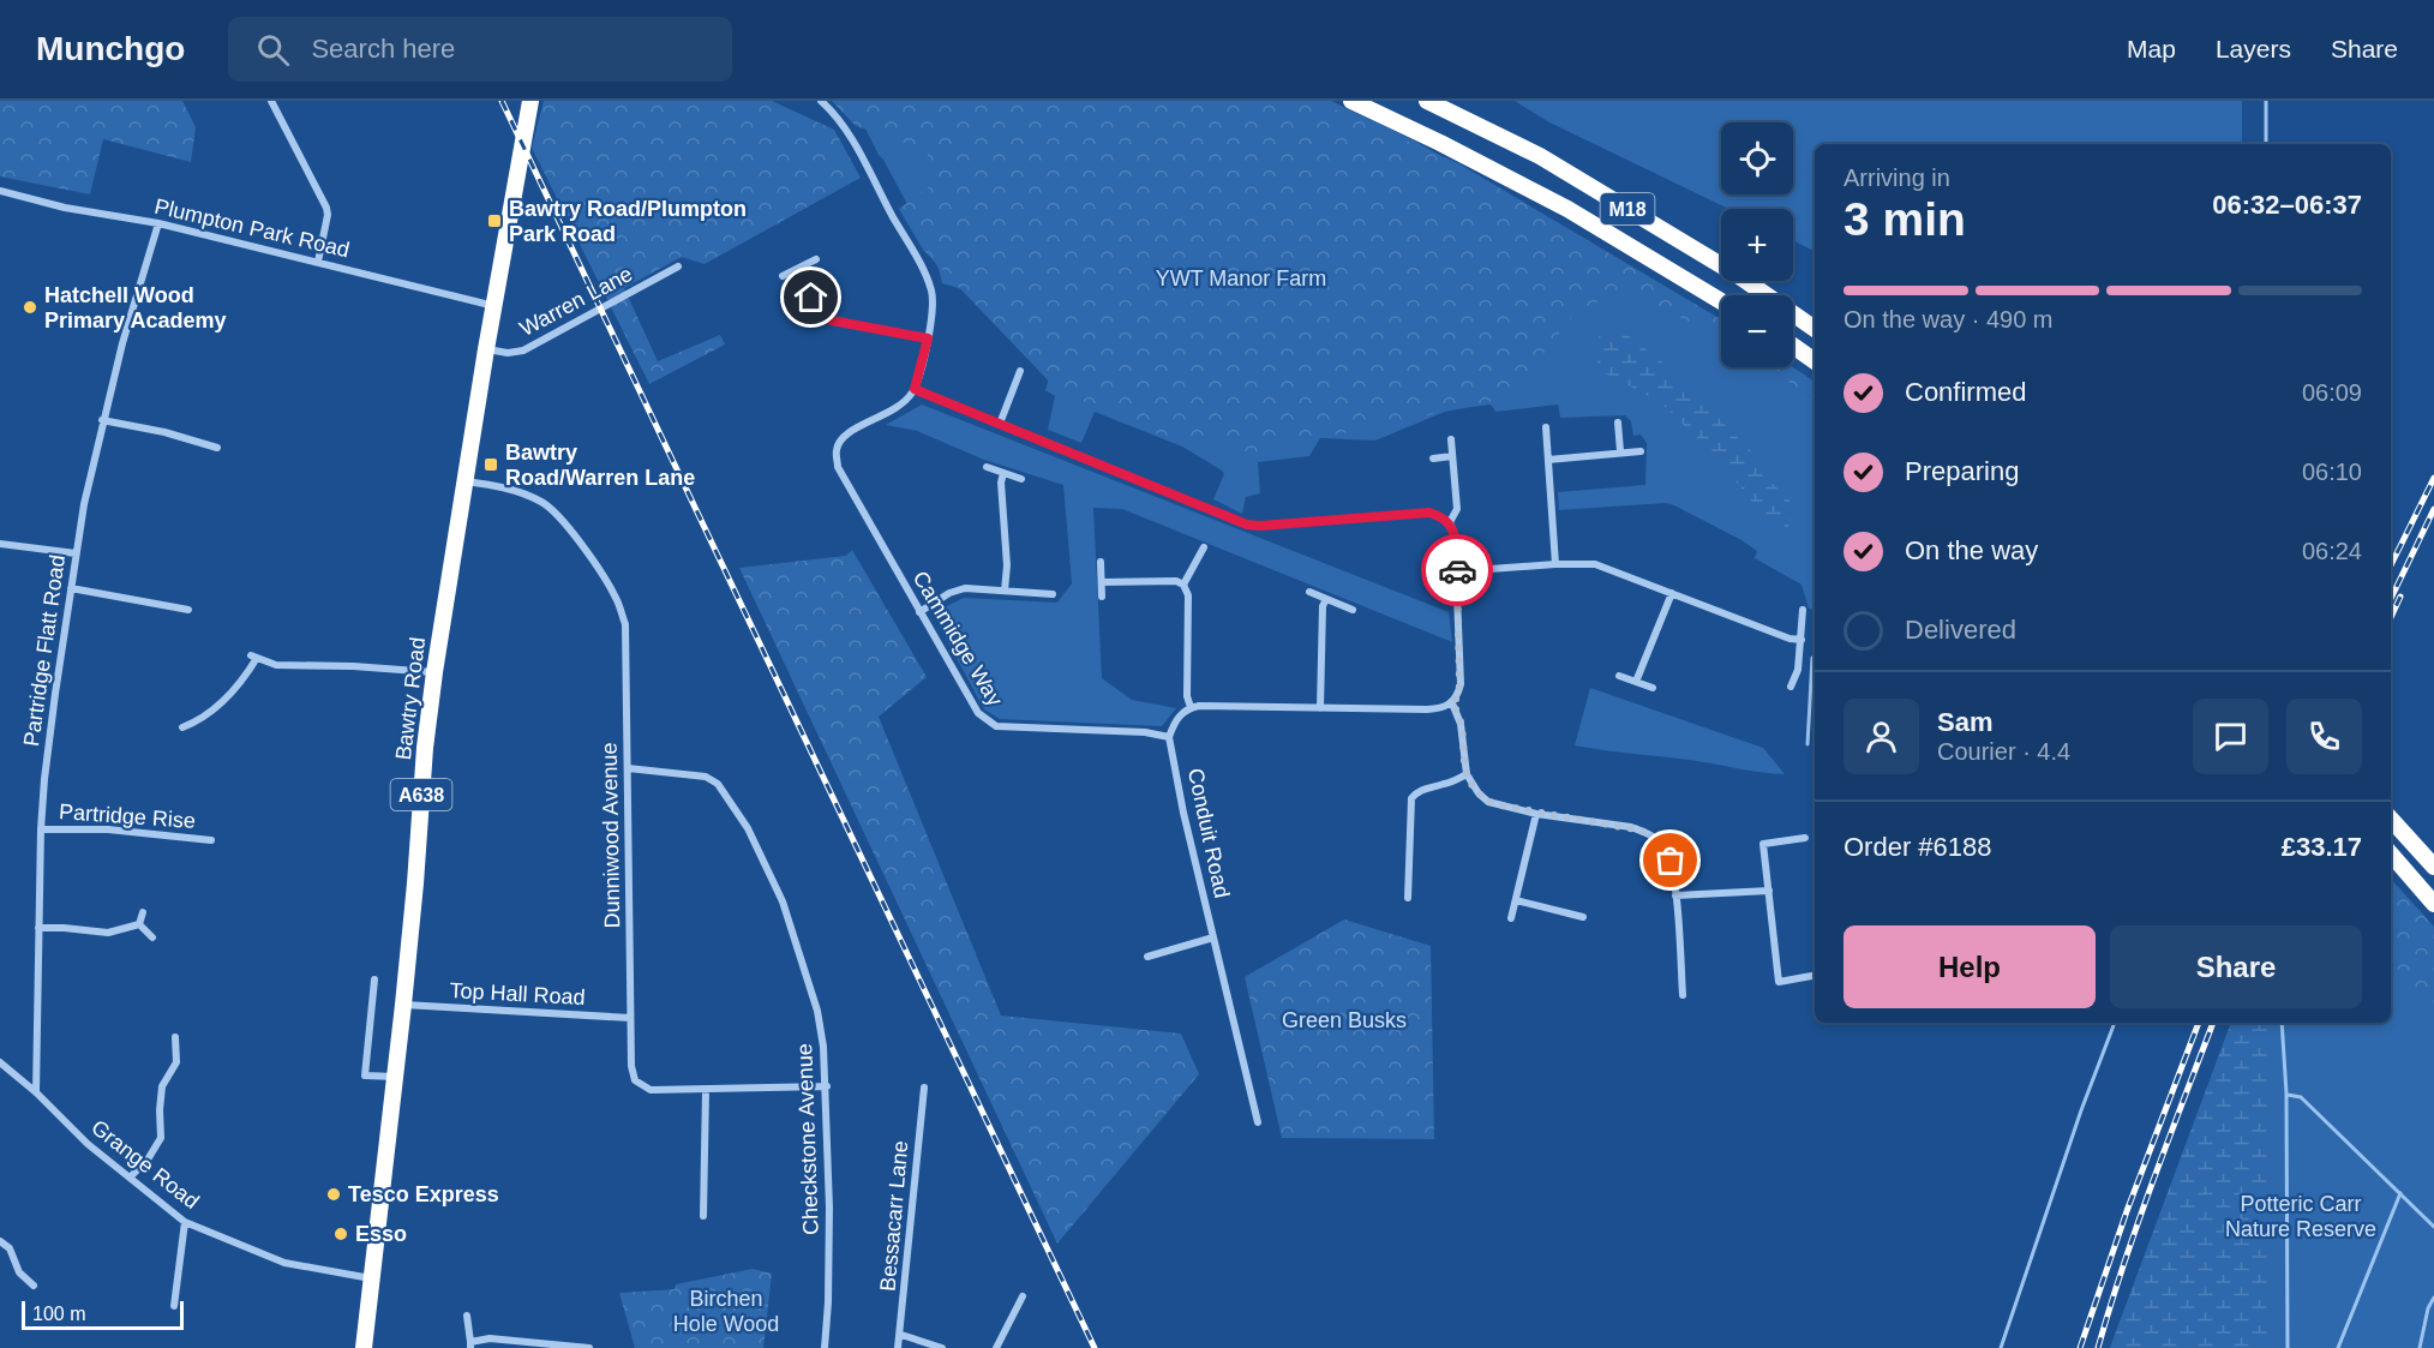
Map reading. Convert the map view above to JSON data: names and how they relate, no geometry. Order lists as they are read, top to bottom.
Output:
{
  "streets": {
    "highway": ["M18", "Bawtry Road", "A638"],
    "street": [
      "Plumpton Park Road",
      "Warren Lane",
      "Cammidge Way",
      "Partridge Flatt Road",
      "Partridge Rise",
      "Conduit Road",
      "Dunniwood Avenue",
      "Top Hall Road",
      "Checkstone Avenue",
      "Grange Road",
      "Bessacarr Lane"
    ]
  },
  "crossings": [
    ["Plumpton Park Road", "Partridge Flatt Road"],
    ["Plumpton Park Road", "Bawtry Road"],
    ["Warren Lane", "Bawtry Road"],
    ["Cammidge Way", "Conduit Road"],
    ["Partridge Flatt Road", "Partridge Rise"],
    ["Partridge Flatt Road", "Grange Road"],
    ["Bawtry Road", "Dunniwood Avenue"],
    ["Bawtry Road", "Top Hall Road"],
    ["Bawtry Road", "Grange Road"],
    ["Dunniwood Avenue", "Top Hall Road"],
    ["Dunniwood Avenue", "Checkstone Avenue"]
  ],
  "parks": [
    "YWT Manor Farm",
    "Green Busks",
    "Potteric Carr Nature Reserve",
    "Birchen Hole Wood"
  ],
  "places": {
    "transit": ["Bawtry Road/Plumpton Park Road", "Bawtry Road/Warren Lane"],
    "other": ["Hatchell Wood Primary Academy", "Tesco Express", "Esso"]
  },
  "scale_bar": "100 m",
  "page": {
    "header": "Munchgo",
    "search": "Search here",
    "nav": ["Map", "Layers", "Share"],
    "map_buttons": ["+", "−"],
    "heading": ["3 min", "Arriving in", "06:32–06:37"],
    "panel": [
      "Sam",
      "Courier · 4.4",
      "Order #6188",
      "£33.17"
    ],
    "bar": "On the way · 490 m",
    "list": [
      ["Confirmed", "06:09"],
      ["Preparing", "06:10"],
      ["On the way", "06:24"],
      "Delivered"
    ],
    "buttons": ["Help", "Share"],
    "scale": "100 m"
  }
}
